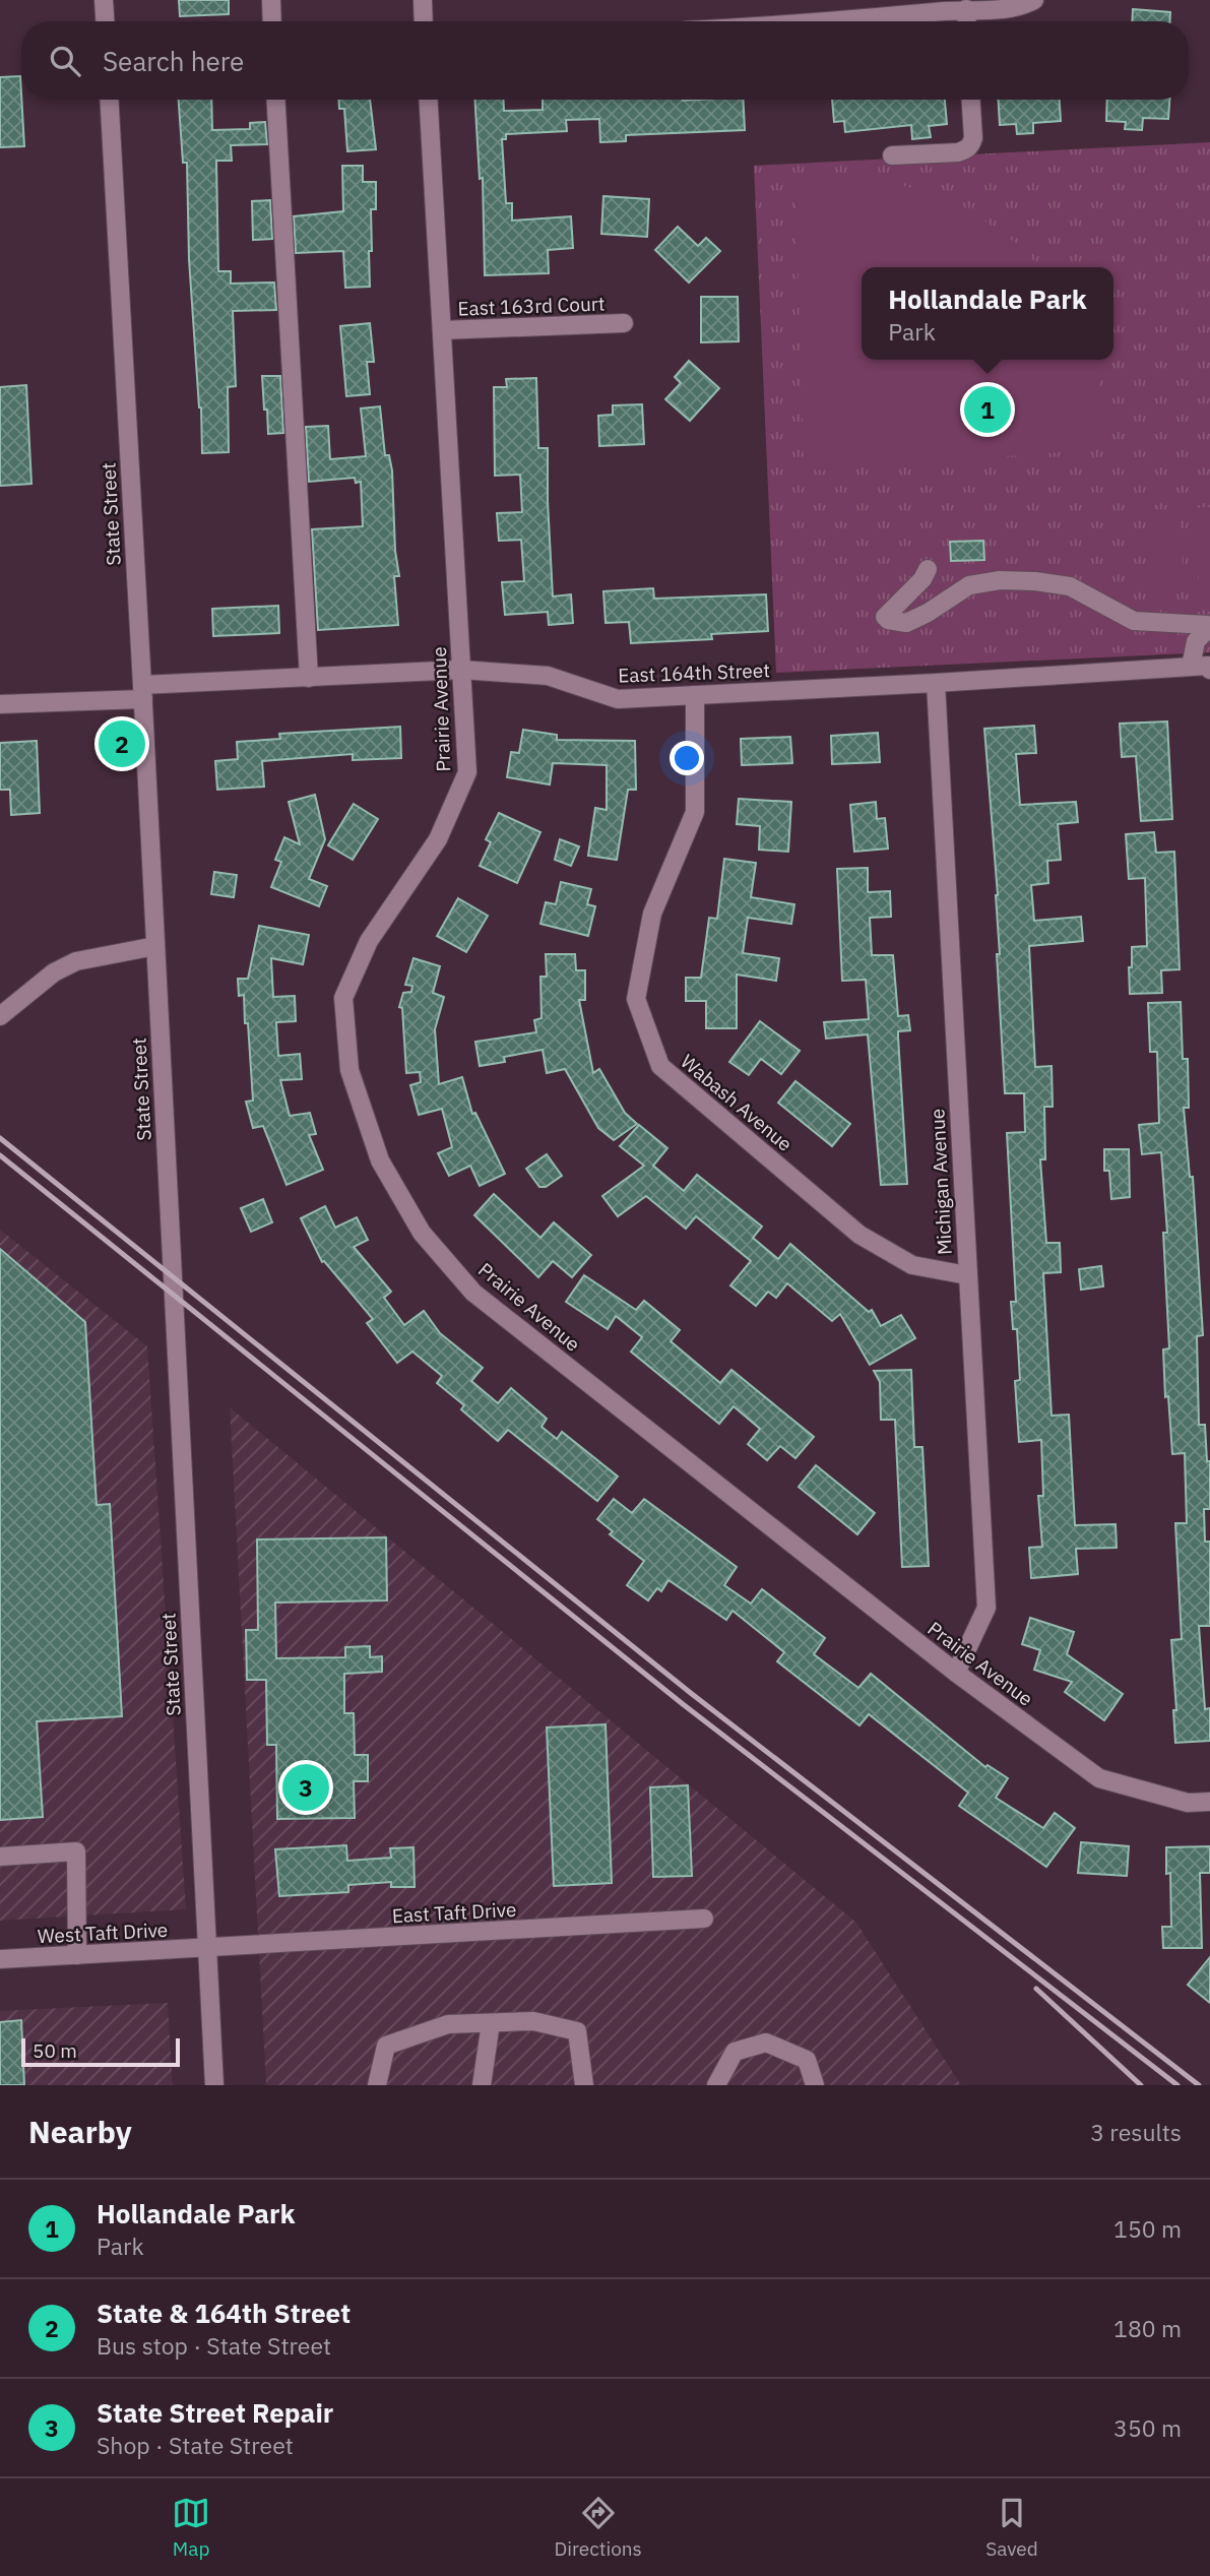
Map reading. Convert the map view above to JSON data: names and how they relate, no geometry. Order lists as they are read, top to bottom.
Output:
{
  "streets": {
    "street": [
      "East 163rd Court",
      "State Street",
      "East 164th Street",
      "Prairie Avenue",
      "Wabash Avenue",
      "Michigan Avenue",
      "East Taft Drive",
      "West Taft Drive"
    ]
  },
  "crossings": [
    ["East 163rd Court", "Prairie Avenue"],
    ["State Street", "East 164th Street"],
    ["State Street", "East Taft Drive"],
    ["State Street", "West Taft Drive"],
    ["East 164th Street", "Prairie Avenue"],
    ["East 164th Street", "Wabash Avenue"],
    ["East 164th Street", "Michigan Avenue"],
    ["Prairie Avenue", "Michigan Avenue"],
    ["Wabash Avenue", "Michigan Avenue"],
    ["East Taft Drive", "West Taft Drive"]
  ],
  "scale_bar": "50 m",
  "page": {
    "search": "Search here",
    "popup": ["Hollandale Park", "Park"],
    "pins": ["1", "2", "3"],
    "scale": "50 m",
    "heading": ["Nearby", "3 results"],
    "list": [
      {
        "mark": "1",
        "name": "Hollandale Park",
        "note": "Park",
        "value": "150 m"
      },
      {
        "mark": "2",
        "name": "State & 164th Street",
        "note": "Bus stop · State Street",
        "value": "180 m"
      },
      {
        "mark": "3",
        "name": "State Street Repair",
        "note": "Shop · State Street",
        "value": "350 m"
      }
    ],
    "nav": ["Map", "Directions", "Saved"]
  }
}
